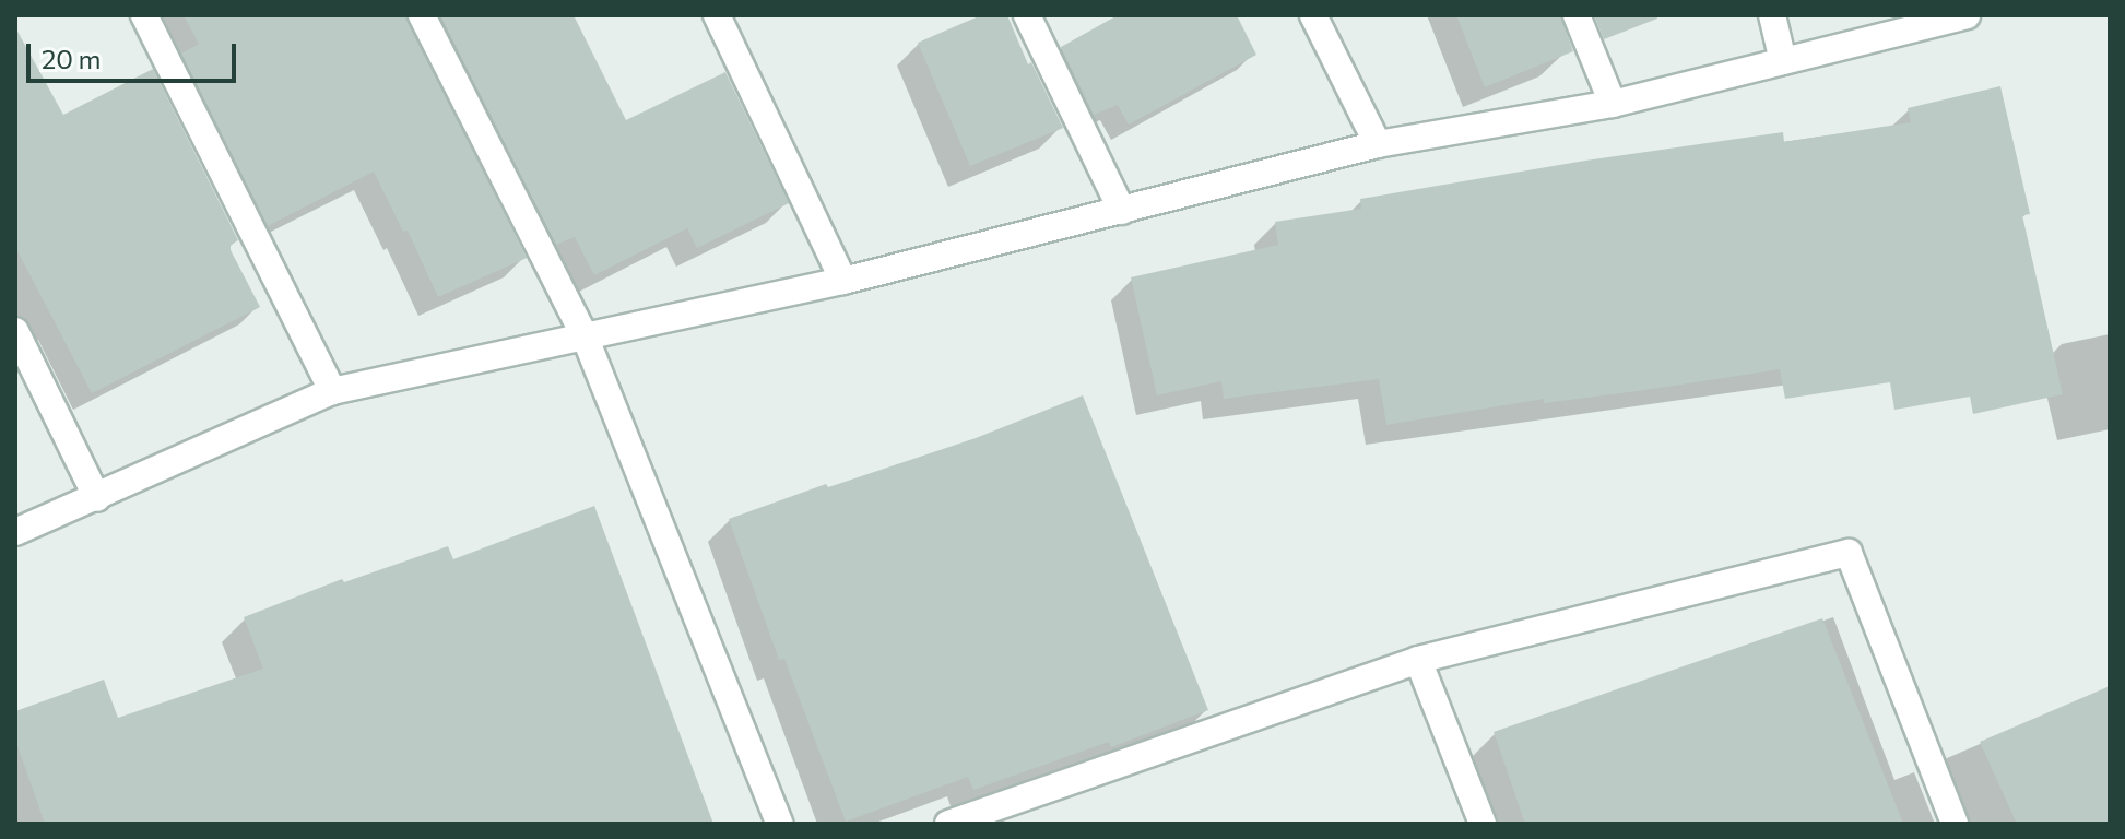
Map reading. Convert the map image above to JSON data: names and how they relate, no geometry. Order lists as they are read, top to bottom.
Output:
{
  "scale_bar": "20 m"
}
